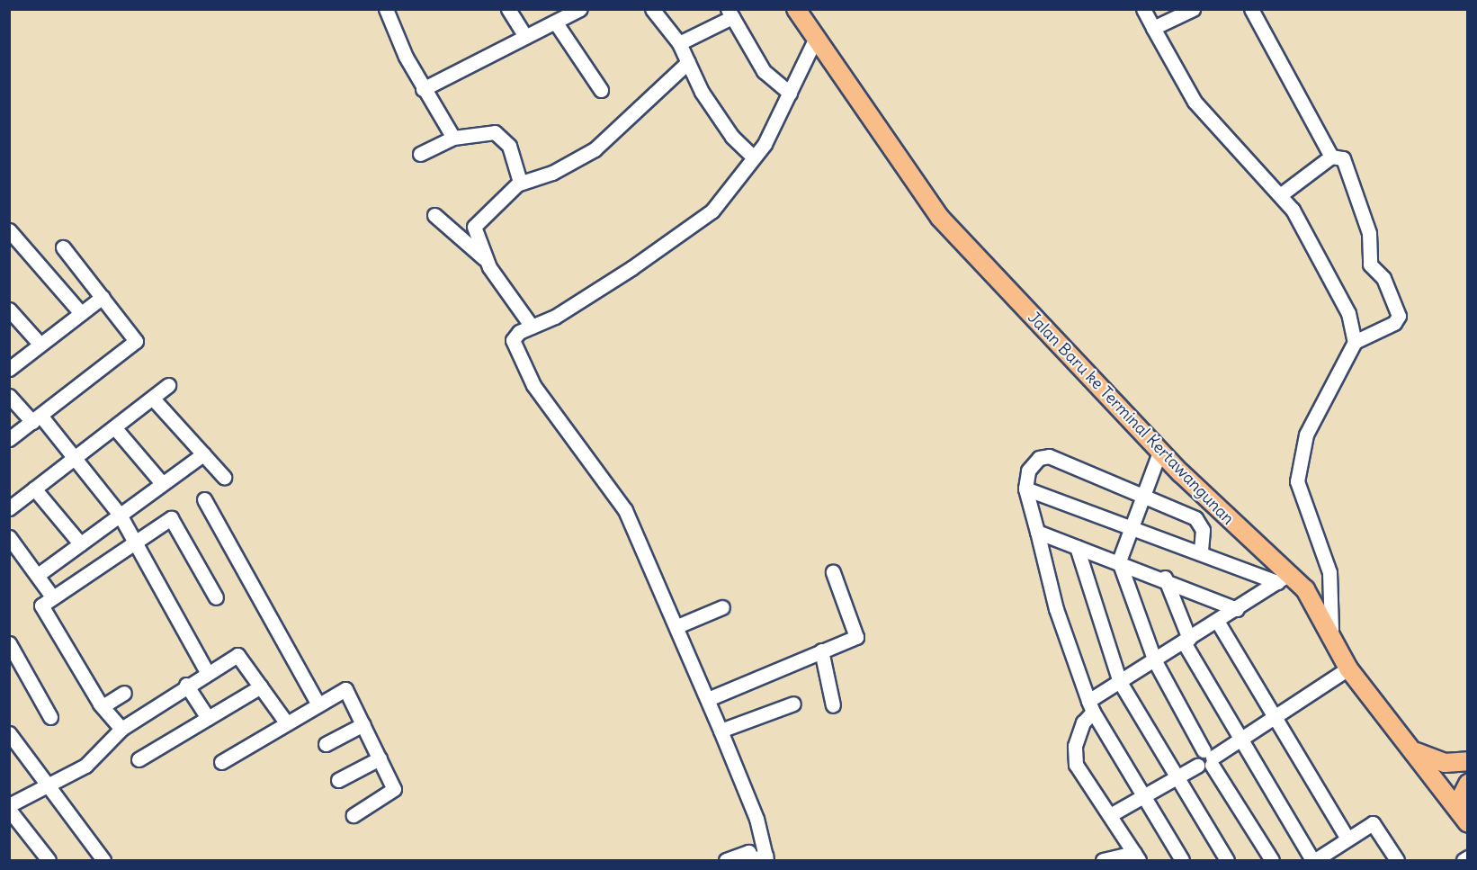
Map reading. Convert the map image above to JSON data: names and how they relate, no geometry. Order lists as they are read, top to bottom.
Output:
{
  "streets": {
    "main road": ["Jalan Baru ke Terminal Kertawangunan"]
  }
}
